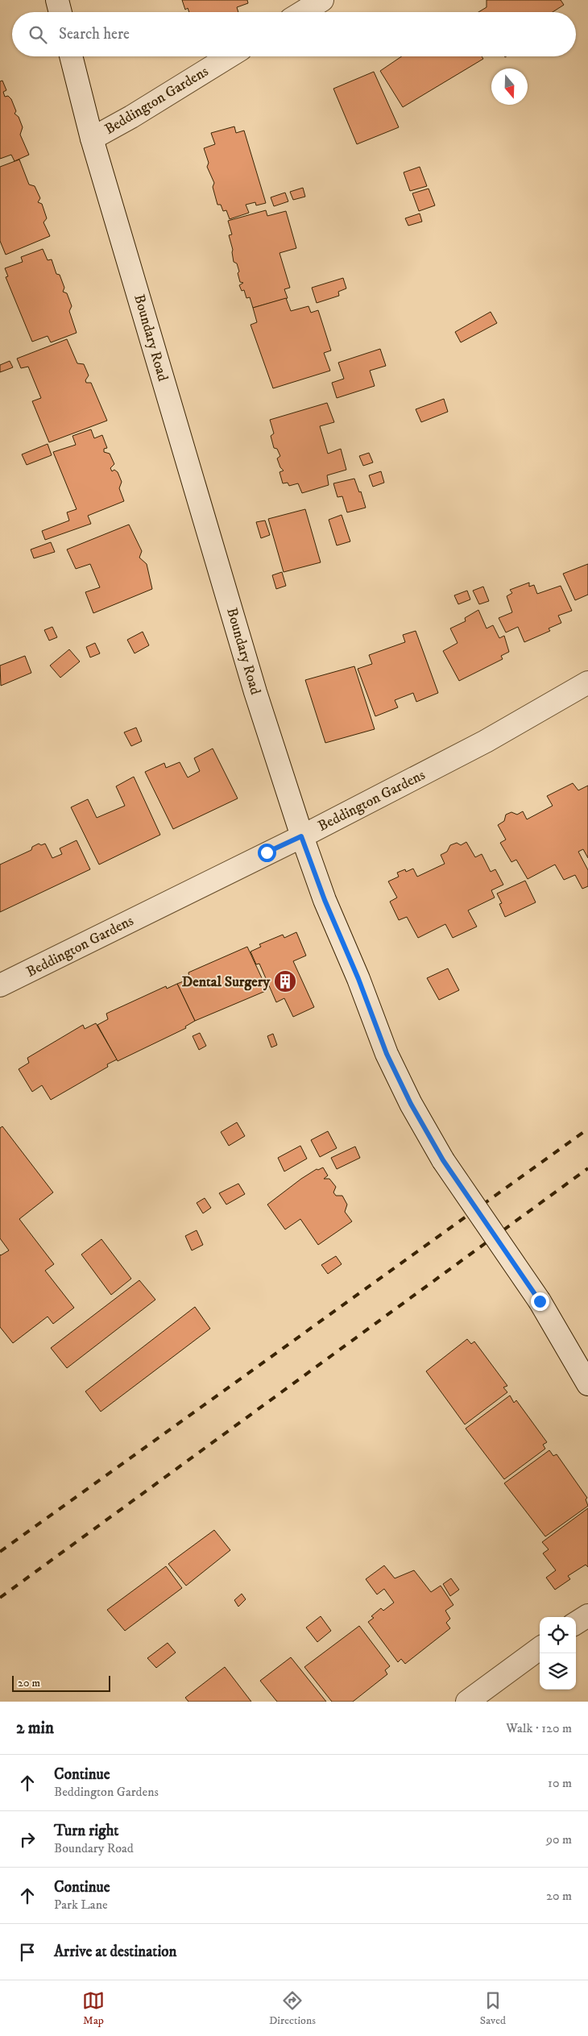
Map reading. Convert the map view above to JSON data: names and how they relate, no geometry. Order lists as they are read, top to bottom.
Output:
{
  "streets": {
    "main road": ["Beddington Gardens", "Boundary Road"]
  },
  "crossings": [
    ["Beddington Gardens", "Boundary Road"]
  ],
  "places": {
    "building": ["Dental Surgery"]
  },
  "scale_bar": "20 m",
  "north": "bottom",
  "page": {
    "search": "Search here",
    "scale": "20 m",
    "heading": ["2 min", "Walk · 120 m"],
    "list": [
      ["Continue", "Beddington Gardens", "10 m"],
      ["Turn right", "Boundary Road", "90 m"],
      ["Continue", "Park Lane", "20 m"],
      "Arrive at destination"
    ],
    "nav": ["Map", "Directions", "Saved"]
  }
}
